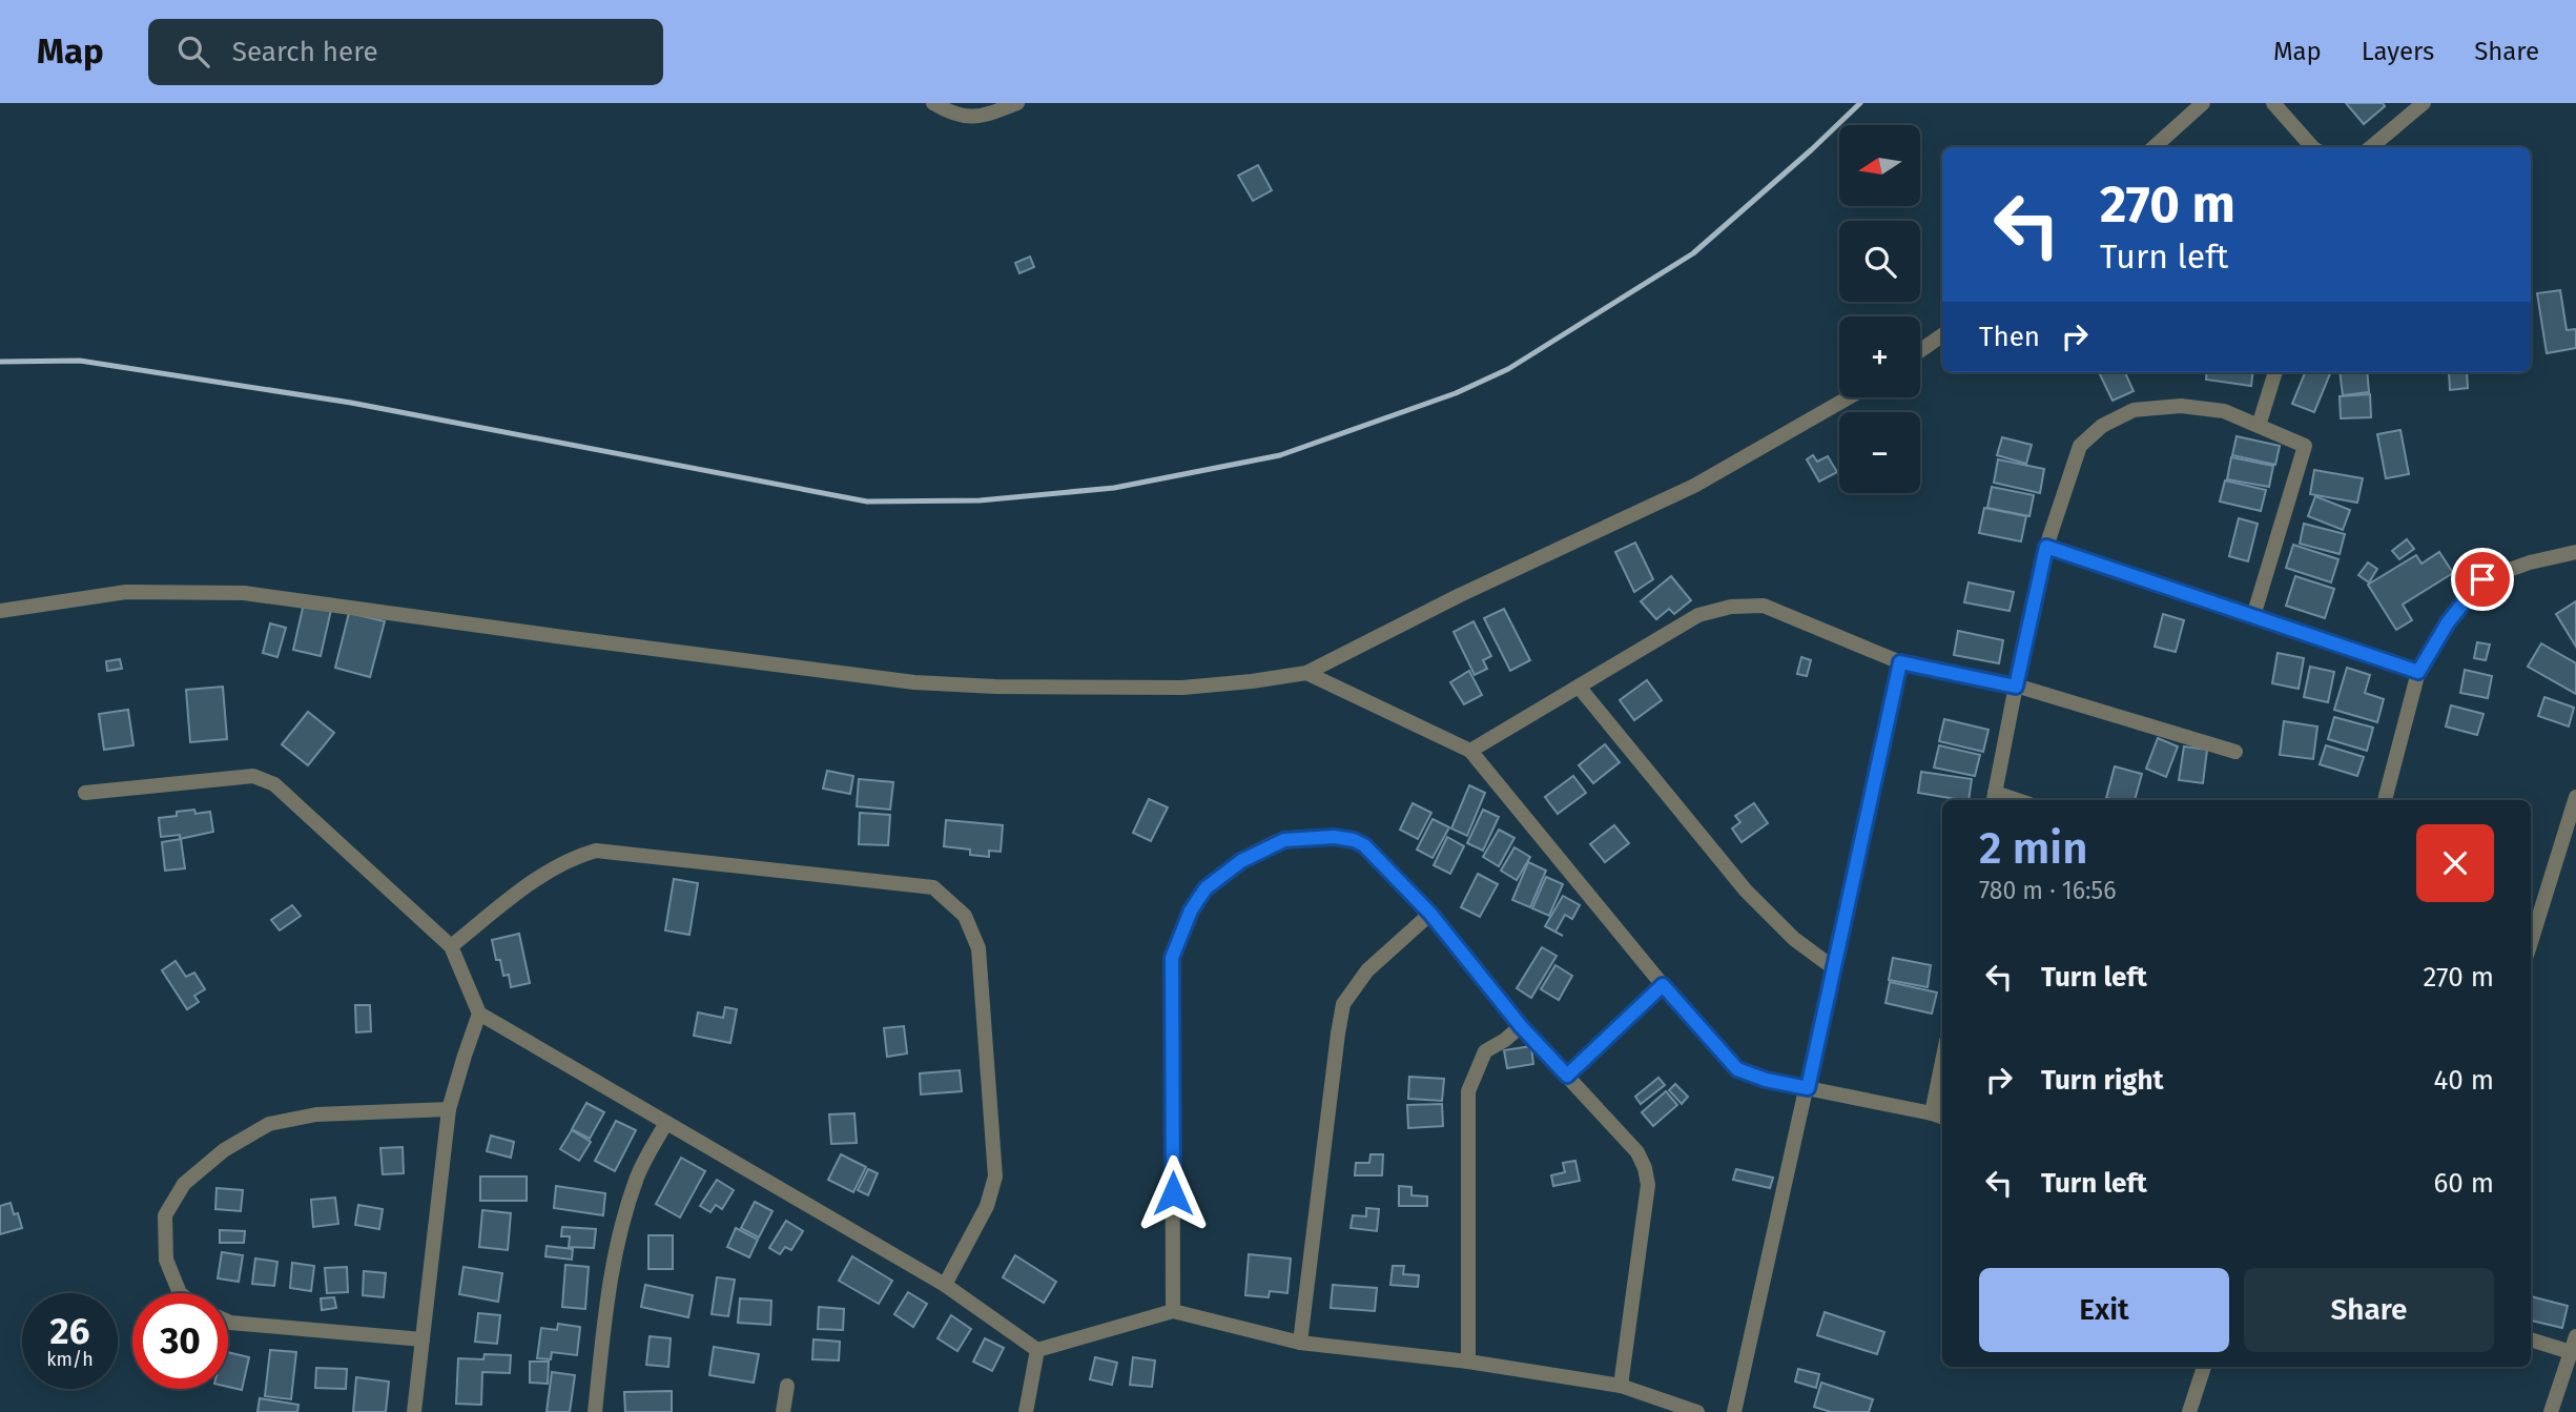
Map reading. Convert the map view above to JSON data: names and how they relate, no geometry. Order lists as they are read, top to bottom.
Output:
{
  "north": "left",
  "page": {
    "header": "Map",
    "search": "Search here",
    "nav": ["Map", "Layers", "Share"],
    "map_buttons": ["+", "−"],
    "turn": ["270 m", "Turn left"],
    "then": "Then",
    "heading": ["2 min", "780 m · 16:56"],
    "list": [
      {
        "name": "Turn left",
        "value": "270 m"
      },
      {
        "name": "Turn right",
        "value": "40 m"
      },
      {
        "name": "Turn left",
        "value": "60 m"
      }
    ],
    "buttons": ["Exit", "Share"],
    "speed": "26 km/h",
    "limit": "30"
  }
}
